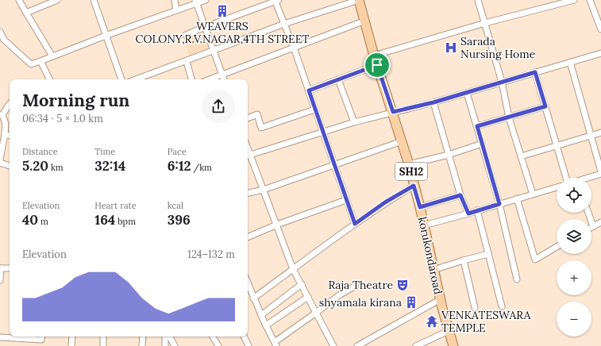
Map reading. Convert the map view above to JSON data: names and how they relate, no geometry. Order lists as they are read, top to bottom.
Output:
{
  "streets": {
    "main road": ["SH12", "korukondaroad"]
  },
  "places": {
    "building": ["WEAVERS COLONY,R.V.NAGAR,4TH STREET", "shyamala kirana"],
    "hospital": ["Sarada Nursing Home"],
    "theatre": ["Raja Theatre"],
    "temple": ["VENKATESWARA TEMPLE"]
  },
  "page": {
    "heading": ["Morning run", "06:34 · 5 × 1.0 km"],
    "stats": [
      ["Distance", "5.20 km"],
      ["Time", "32:14"],
      ["Pace", "6:12 /km"],
      ["Elevation", "40 m"],
      ["Heart rate", "164 bpm"],
      ["kcal", "396"]
    ],
    "map_buttons": ["+", "−"],
    "chart": ["Elevation", "124–132 m"]
  }
}
